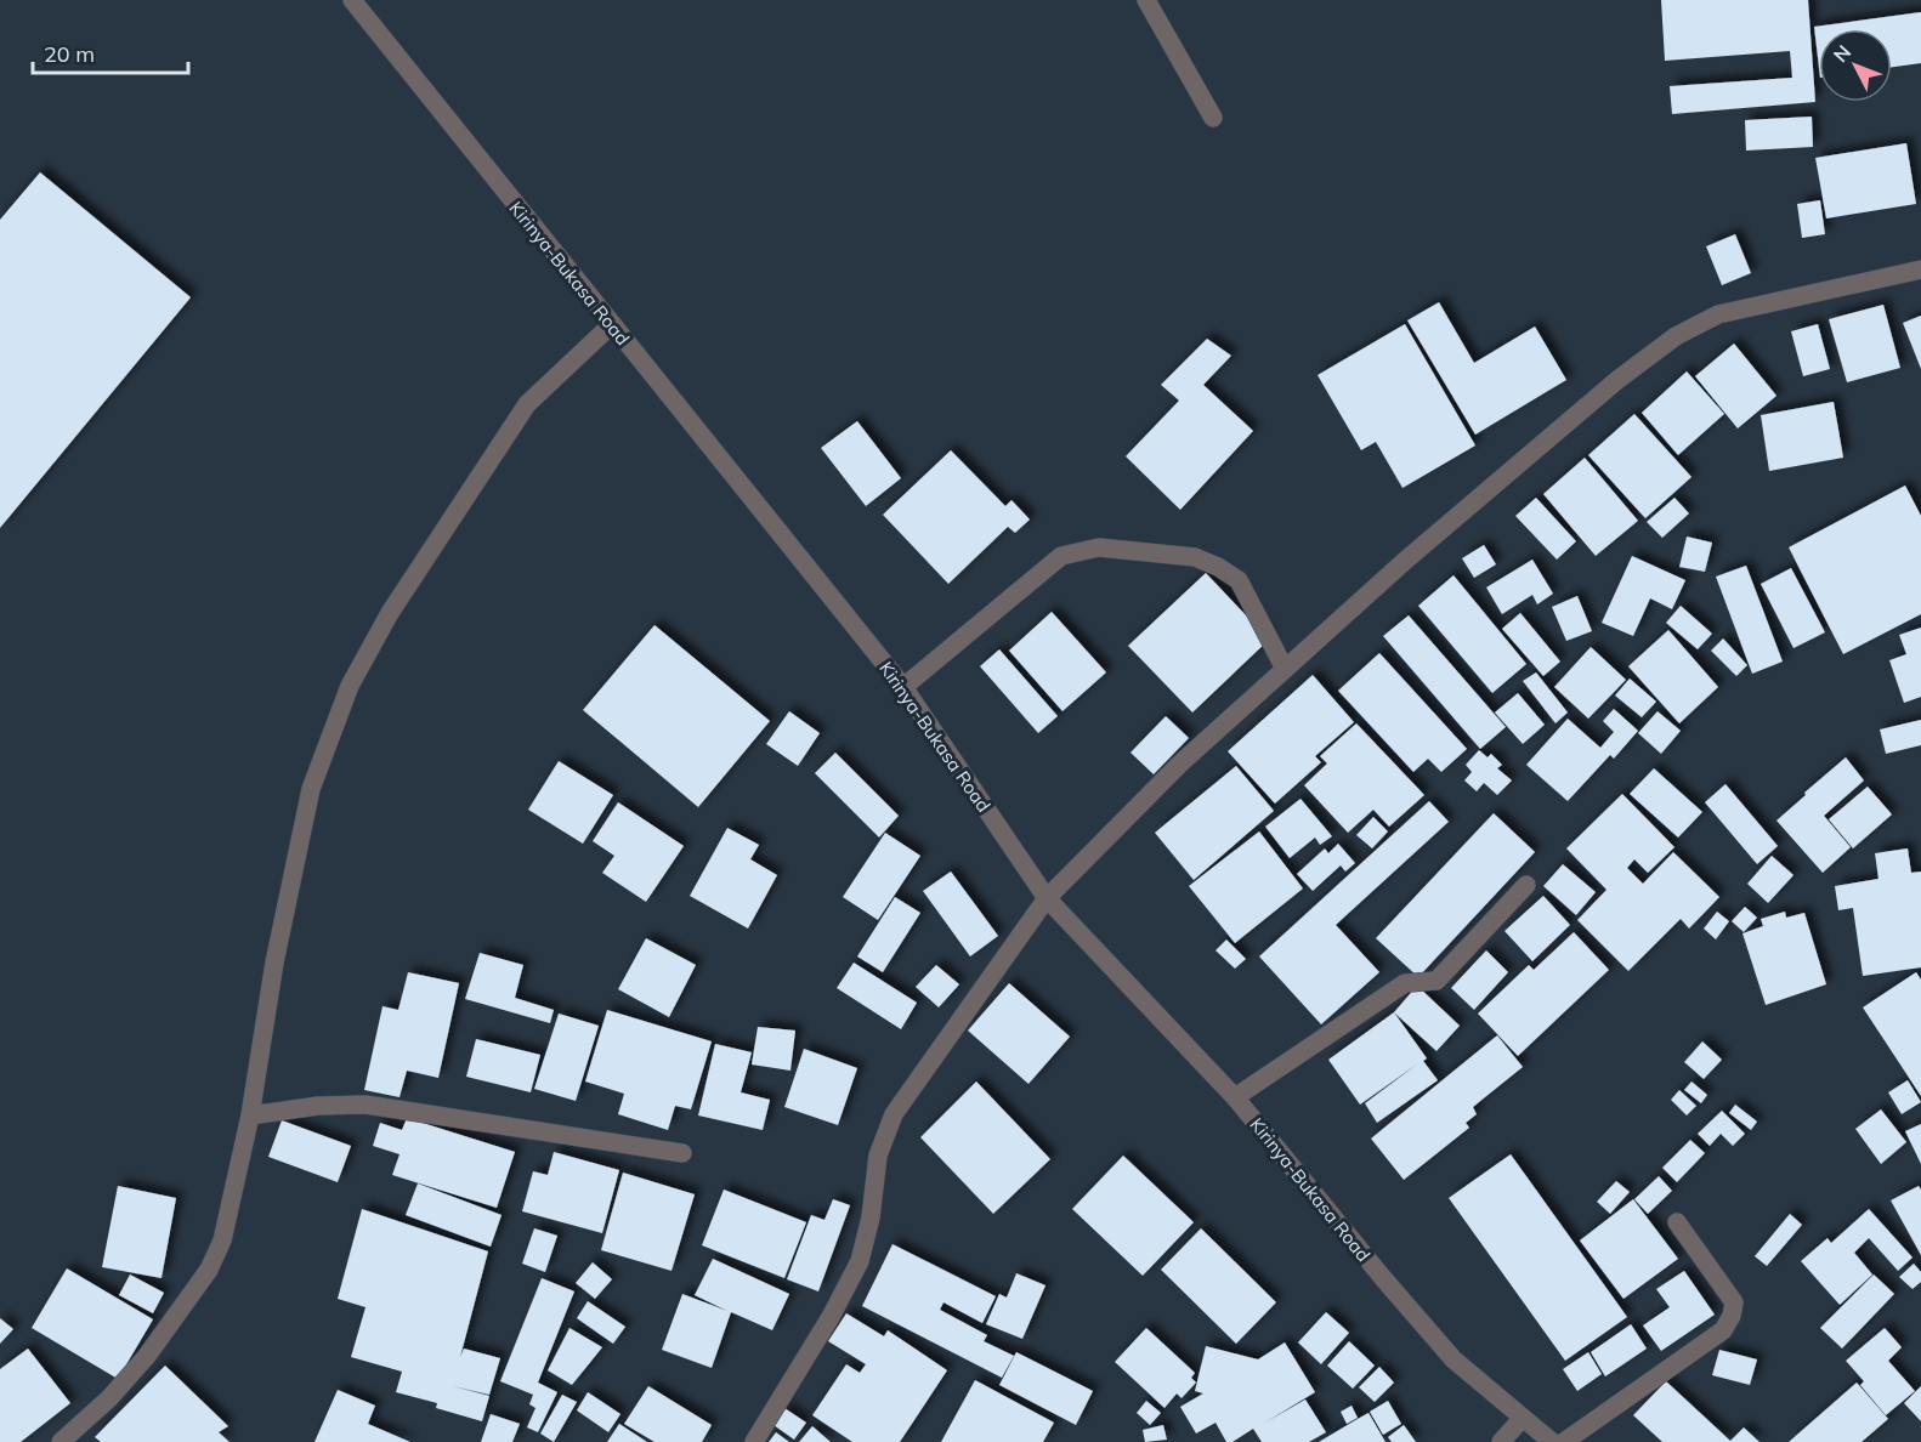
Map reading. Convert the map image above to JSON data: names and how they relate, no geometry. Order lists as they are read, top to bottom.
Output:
{
  "streets": {
    "street": ["Kirinya-Bukasa Road"]
  },
  "scale_bar": "20 m",
  "north": "top left"
}
